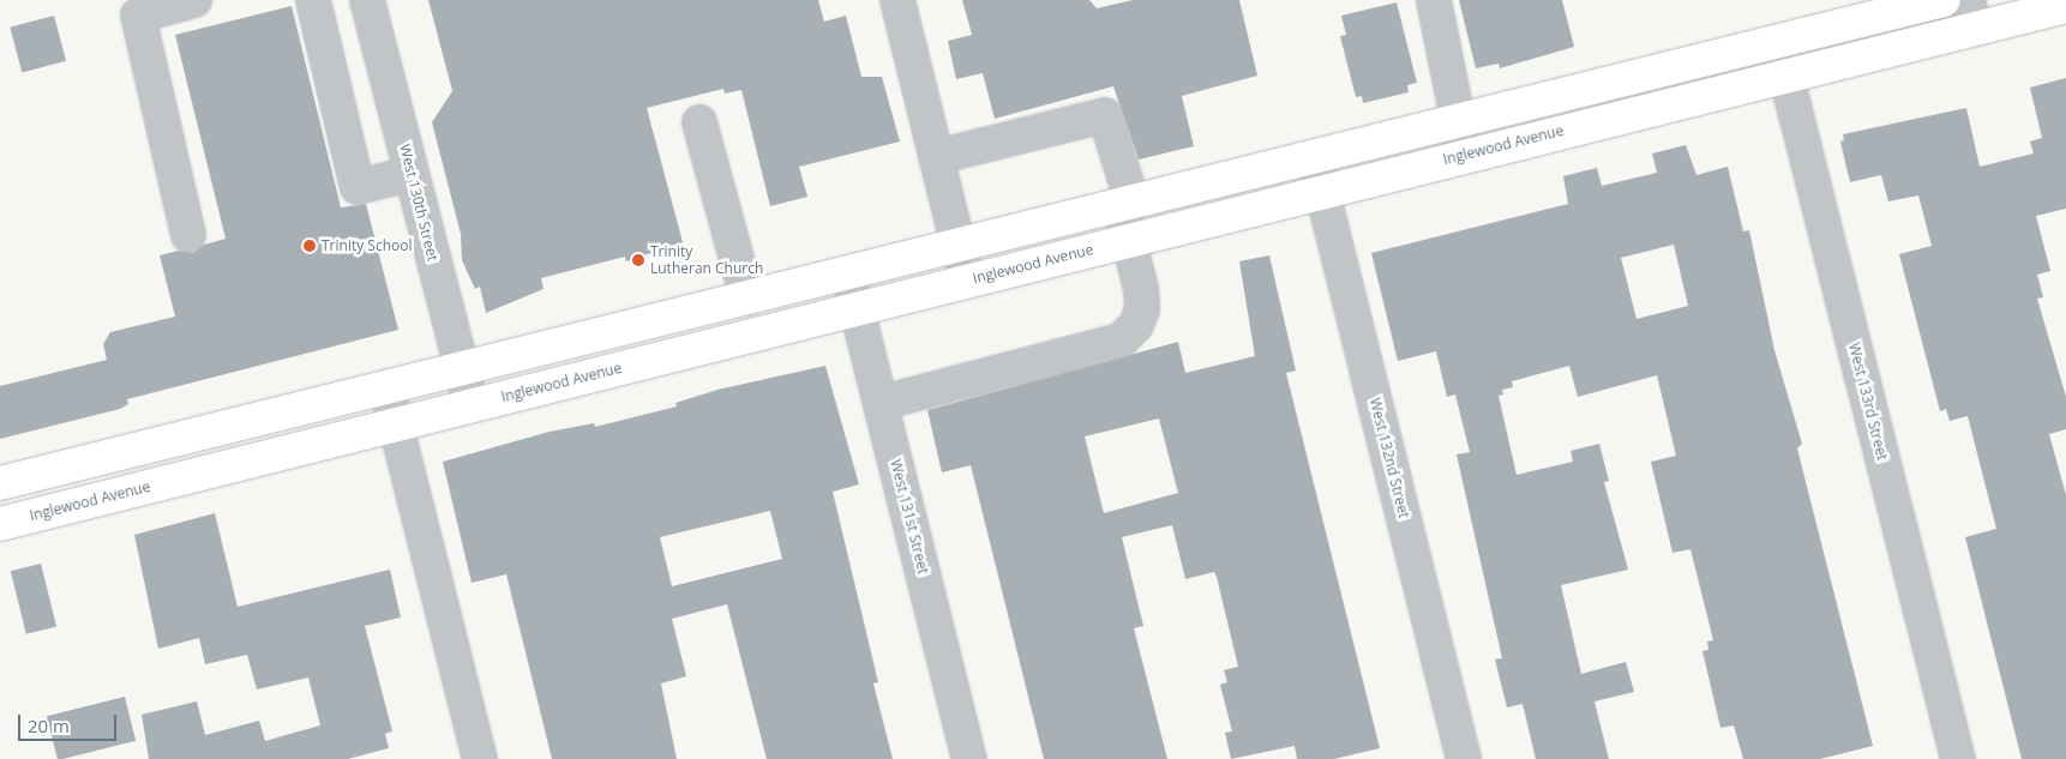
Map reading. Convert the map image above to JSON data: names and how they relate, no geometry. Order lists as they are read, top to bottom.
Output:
{
  "streets": {
    "main road": ["Inglewood Avenue"],
    "street": [
      "West 130th Street",
      "West 133rd Street",
      "West 132nd Street",
      "West 131st Street"
    ]
  },
  "crossings": [
    ["Inglewood Avenue", "West 130th Street"],
    ["Inglewood Avenue", "West 133rd Street"],
    ["Inglewood Avenue", "West 132nd Street"],
    ["Inglewood Avenue", "West 131st Street"]
  ],
  "places": ["Trinity School", "Trinity Lutheran Church"],
  "scale_bar": "20 m"
}
